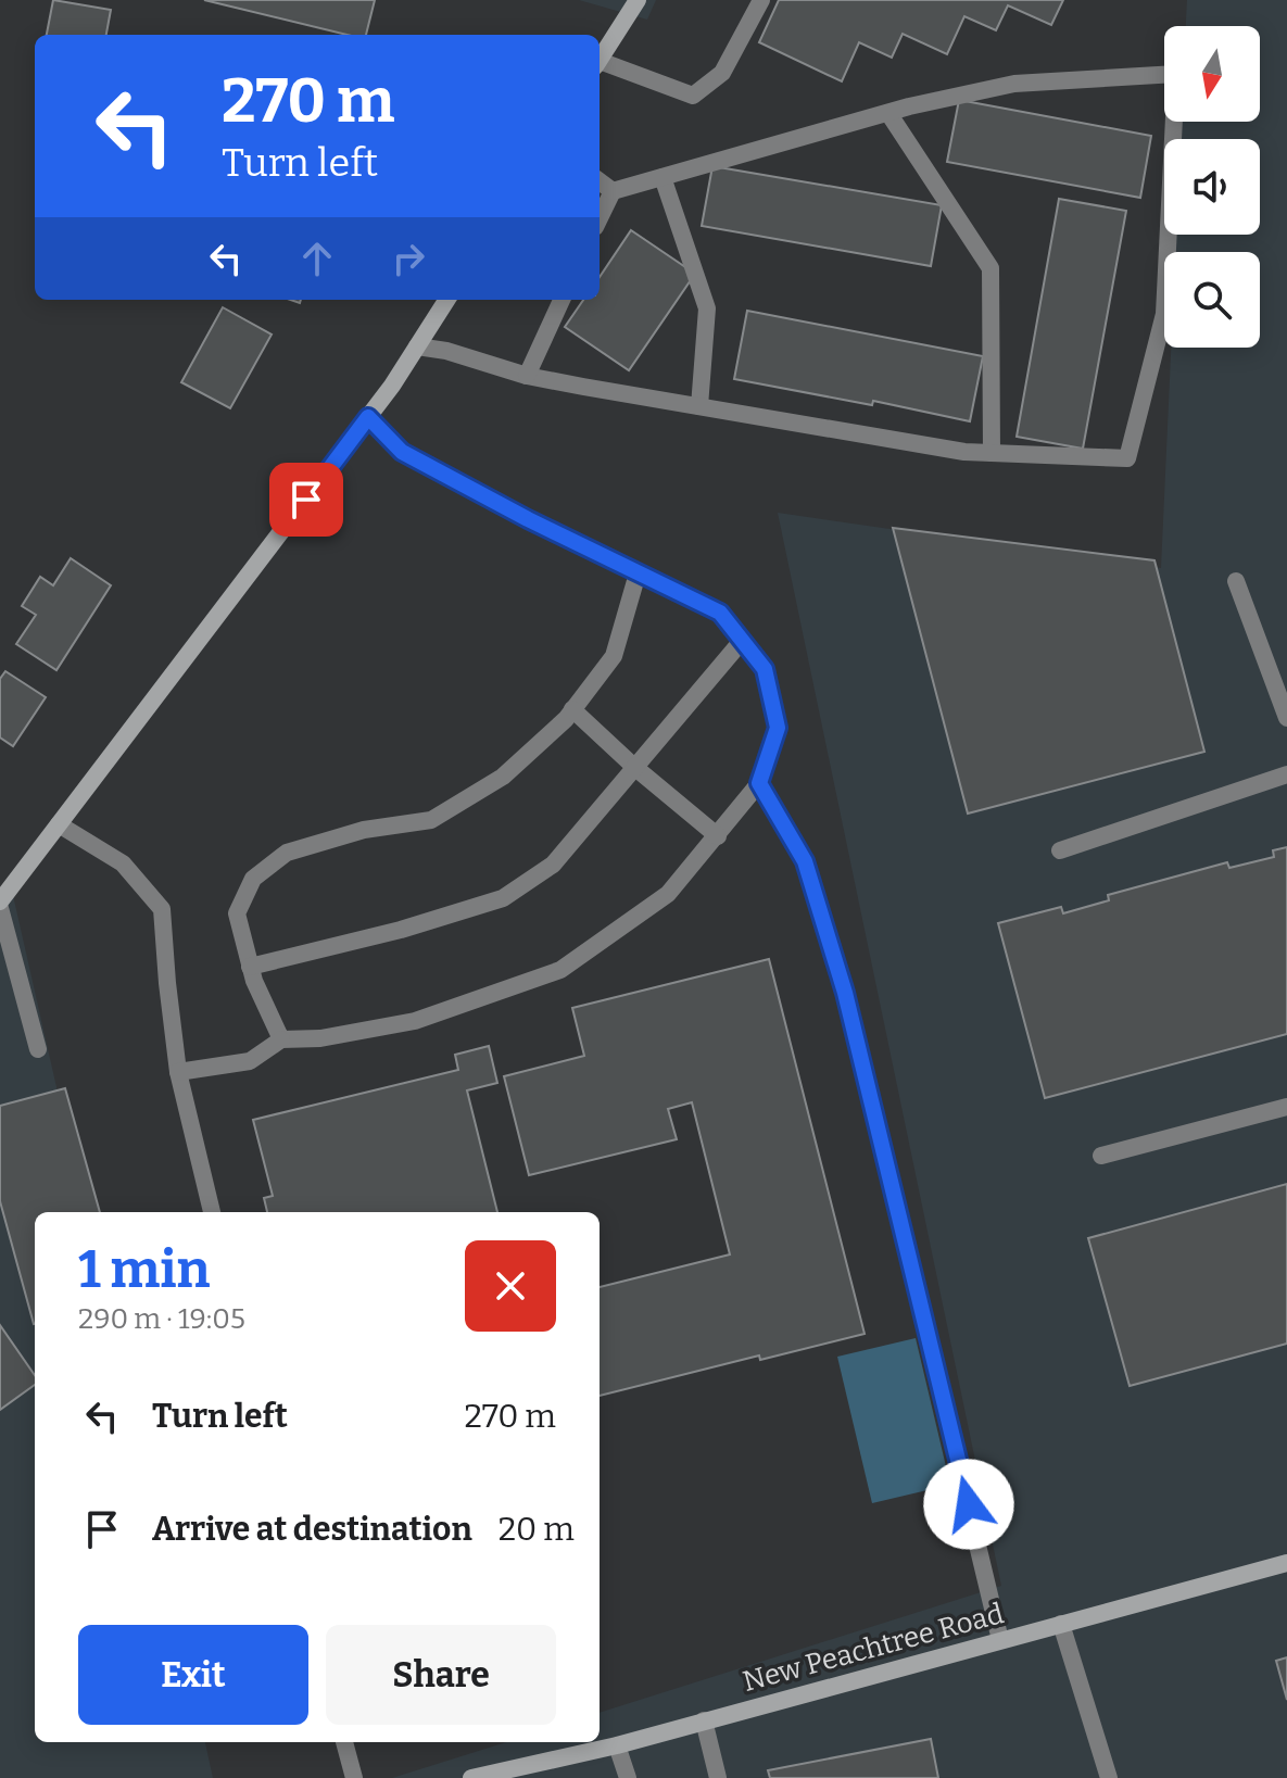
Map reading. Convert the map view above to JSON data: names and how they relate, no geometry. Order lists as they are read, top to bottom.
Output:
{
  "streets": {
    "street": ["New Peachtree Road"]
  },
  "north": "bottom",
  "page": {
    "turn": ["270 m", "Turn left"],
    "heading": ["1 min", "290 m · 19:05"],
    "list": [
      {
        "name": "Turn left",
        "value": "270 m"
      },
      {
        "name": "Arrive at destination",
        "value": "20 m"
      }
    ],
    "buttons": ["Exit", "Share"]
  }
}
